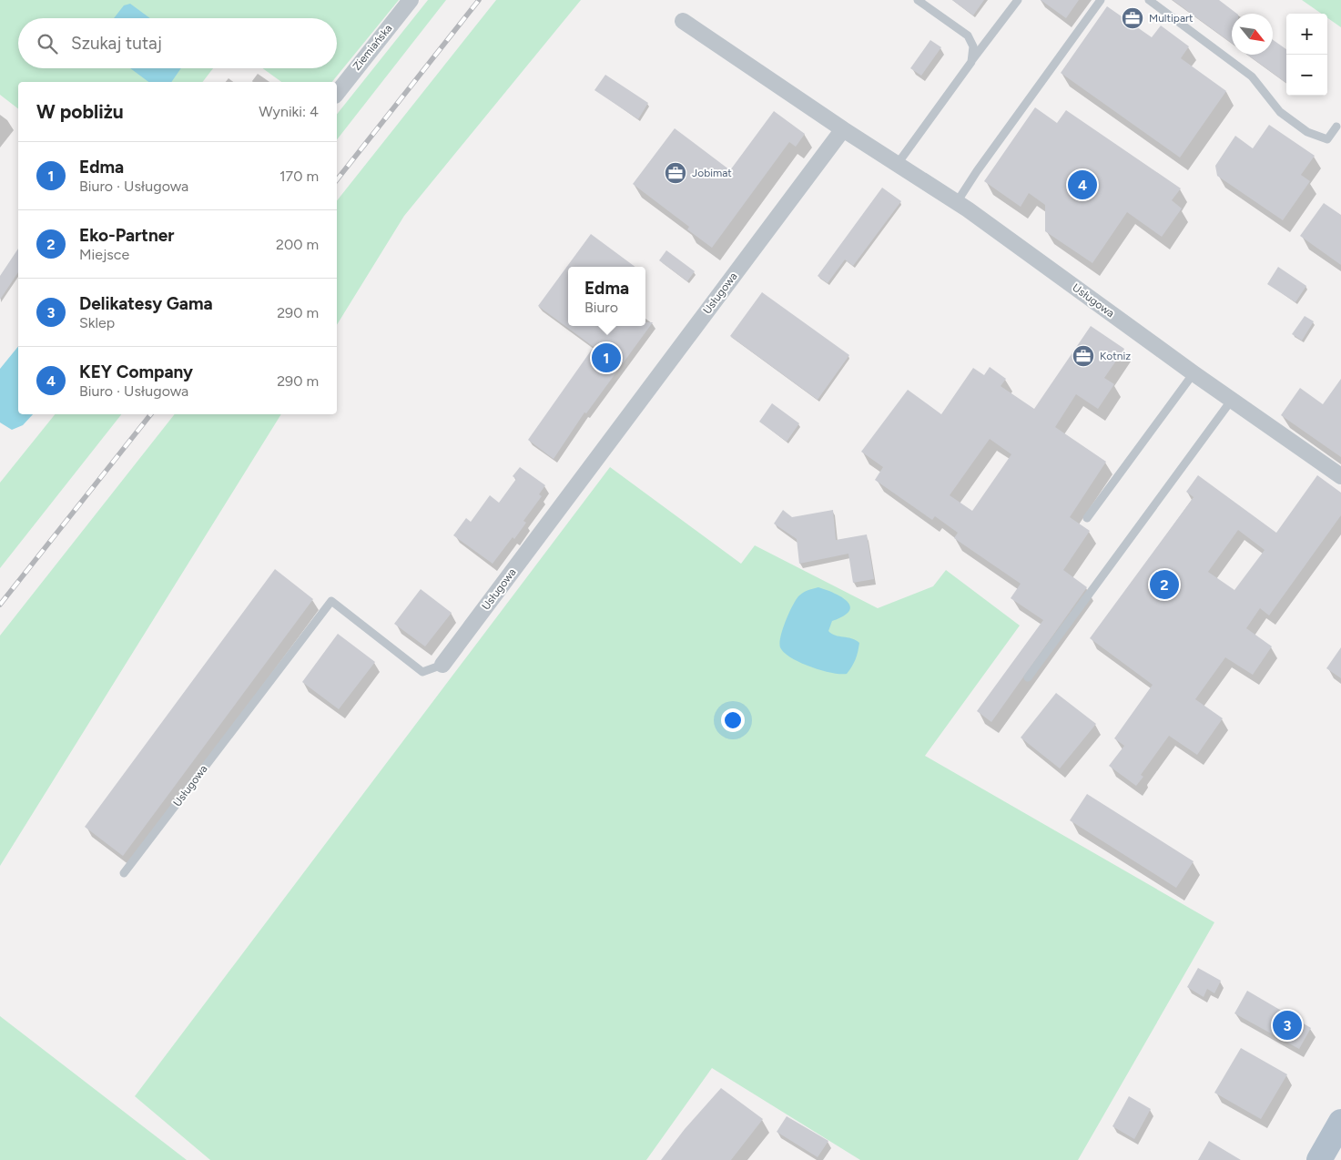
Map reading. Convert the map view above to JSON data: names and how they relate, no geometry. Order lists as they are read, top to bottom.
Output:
{
  "streets": {
    "street": ["Ziemiańska", "Usługowa"]
  },
  "places": {
    "office": ["Multipart", "Jobimat", "Kotniz"]
  },
  "north": "bottom right",
  "page": {
    "map_buttons": ["+", "−"],
    "search": "Szukaj tutaj",
    "heading": ["W pobliżu", "Wyniki: 4"],
    "list": [
      {
        "mark": "1",
        "name": "Edma",
        "note": "Biuro · Usługowa",
        "value": "170 m"
      },
      {
        "mark": "2",
        "name": "Eko-Partner",
        "note": "Miejsce",
        "value": "200 m"
      },
      {
        "mark": "3",
        "name": "Delikatesy Gama",
        "note": "Sklep",
        "value": "290 m"
      },
      {
        "mark": "4",
        "name": "KEY Company",
        "note": "Biuro · Usługowa",
        "value": "290 m"
      }
    ],
    "pins": [
      "4",
      "1",
      "2",
      "3"
    ],
    "popup": ["Edma", "Biuro"]
  }
}
